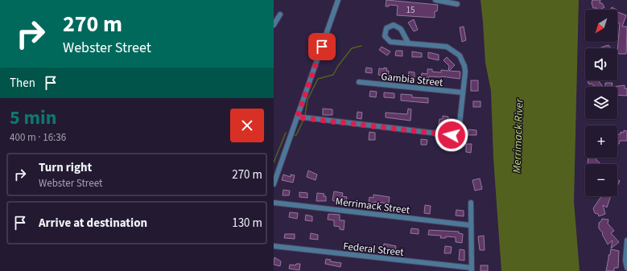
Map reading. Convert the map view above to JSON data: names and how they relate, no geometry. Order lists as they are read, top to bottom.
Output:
{
  "streets": {
    "street": ["Gambia Street", "Merrimack Street", "Federal Street"]
  },
  "water": ["Merrimack River"],
  "house_numbers": ["15"],
  "north": "bottom left",
  "page": {
    "turn": ["270 m", "Webster Street"],
    "map_buttons": ["+", "−"],
    "then": "Then",
    "heading": ["5 min", "400 m · 16:36"],
    "list": [
      {
        "name": "Turn right",
        "note": "Webster Street",
        "value": "270 m"
      },
      {
        "name": "Arrive at destination",
        "value": "130 m"
      }
    ]
  }
}
